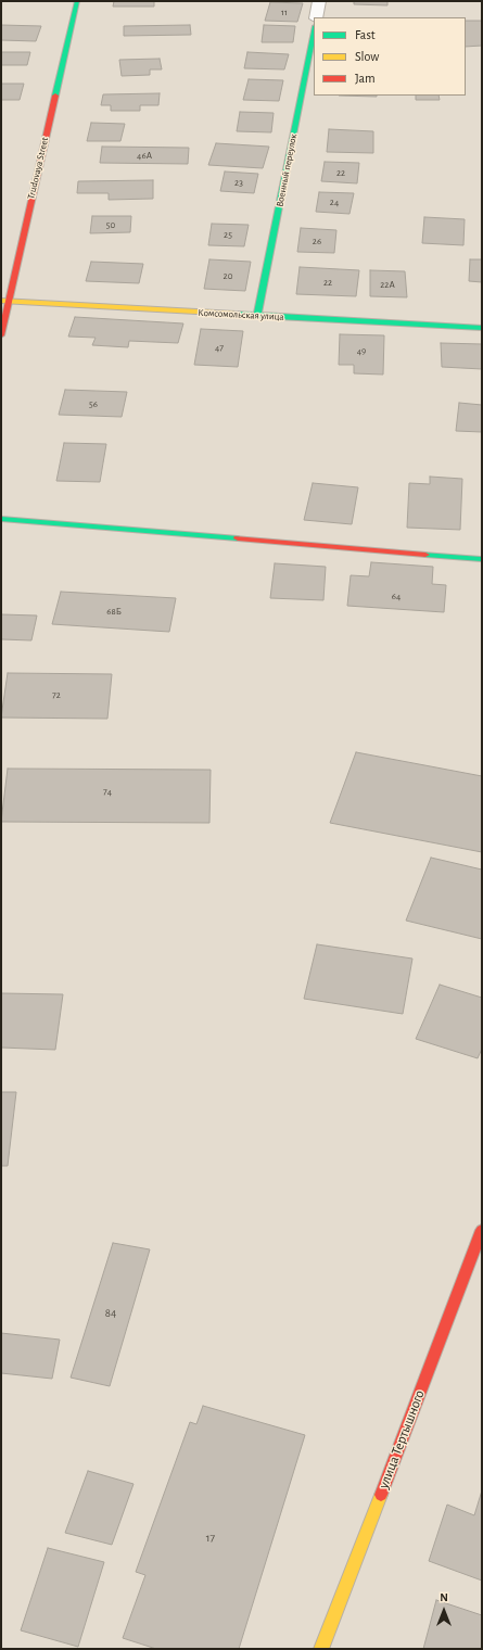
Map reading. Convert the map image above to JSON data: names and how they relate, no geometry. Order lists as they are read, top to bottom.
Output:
{
  "streets": {
    "street": [
      "Trudovaya Street",
      "Военный переулок",
      "Комсомольская улица",
      "улица Тертышного"
    ]
  },
  "crossings": [
    ["Trudovaya Street", "Комсомольская улица"],
    ["Военный переулок", "Комсомольская улица"]
  ],
  "house_numbers": [
    "11",
    "46А",
    "22",
    "23",
    "24",
    "50",
    "25",
    "26",
    "20",
    "22",
    "22А",
    "47",
    "49",
    "56",
    "64",
    "68Б",
    "72",
    "74",
    "84",
    "17"
  ],
  "legend": ["Fast", "Slow", "Jam"],
  "north": "top"
}
